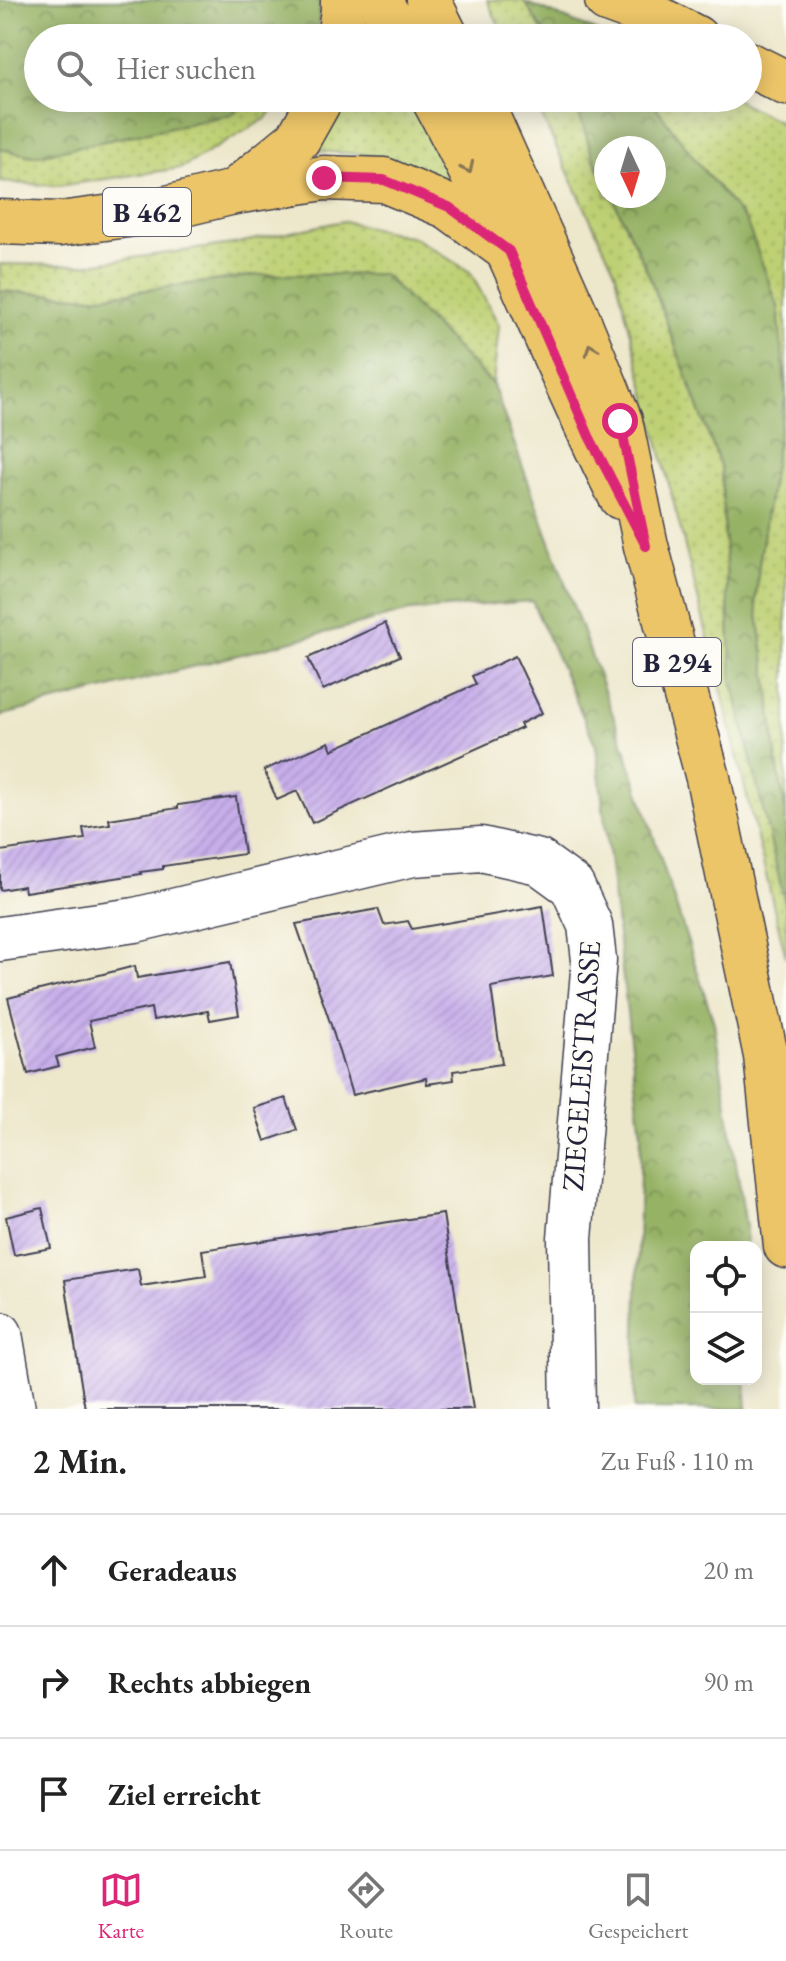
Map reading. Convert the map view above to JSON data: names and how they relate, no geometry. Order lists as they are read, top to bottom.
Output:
{
  "streets": {
    "main road": ["B 462", "B 294"],
    "street": ["ZIEGELEISTRASSE"]
  },
  "north": "bottom",
  "page": {
    "search": "Hier suchen",
    "heading": ["2 Min.", "Zu Fuß · 110 m"],
    "list": [
      ["Geradeaus", "20 m"],
      ["Rechts abbiegen", "90 m"],
      "Ziel erreicht"
    ],
    "nav": ["Karte", "Route", "Gespeichert"]
  }
}
